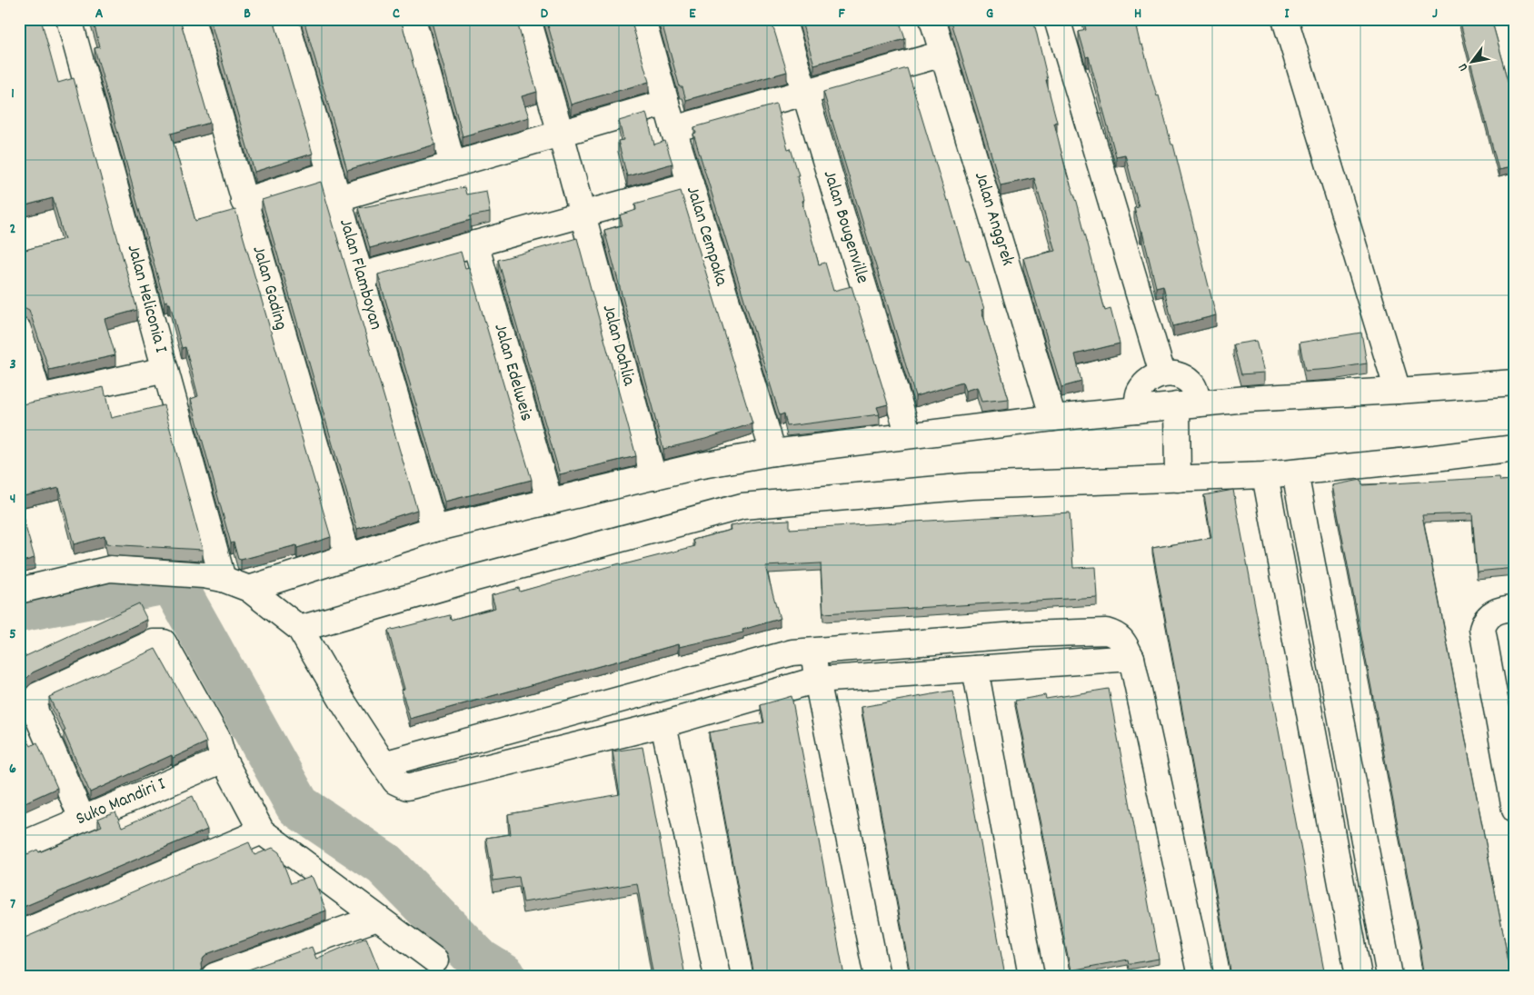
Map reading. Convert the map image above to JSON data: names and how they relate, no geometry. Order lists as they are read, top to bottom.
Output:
{
  "streets": {
    "street": [
      "Jalan Anggrek",
      "Jalan Bougenville",
      "Jalan Cempaka",
      "Jalan Flamboyan",
      "Jalan Gading",
      "Jalan Heliconia I",
      "Jalan Dahlia",
      "Jalan Edelweis",
      "Suko Mandiri I"
    ]
  },
  "north": "bottom left",
  "grid": {
    "columns": [
      "A",
      "B",
      "C",
      "D",
      "E",
      "F",
      "G",
      "H",
      "I",
      "J"
    ],
    "rows": [
      "1",
      "2",
      "3",
      "4",
      "5",
      "6",
      "7"
    ]
  }
}
